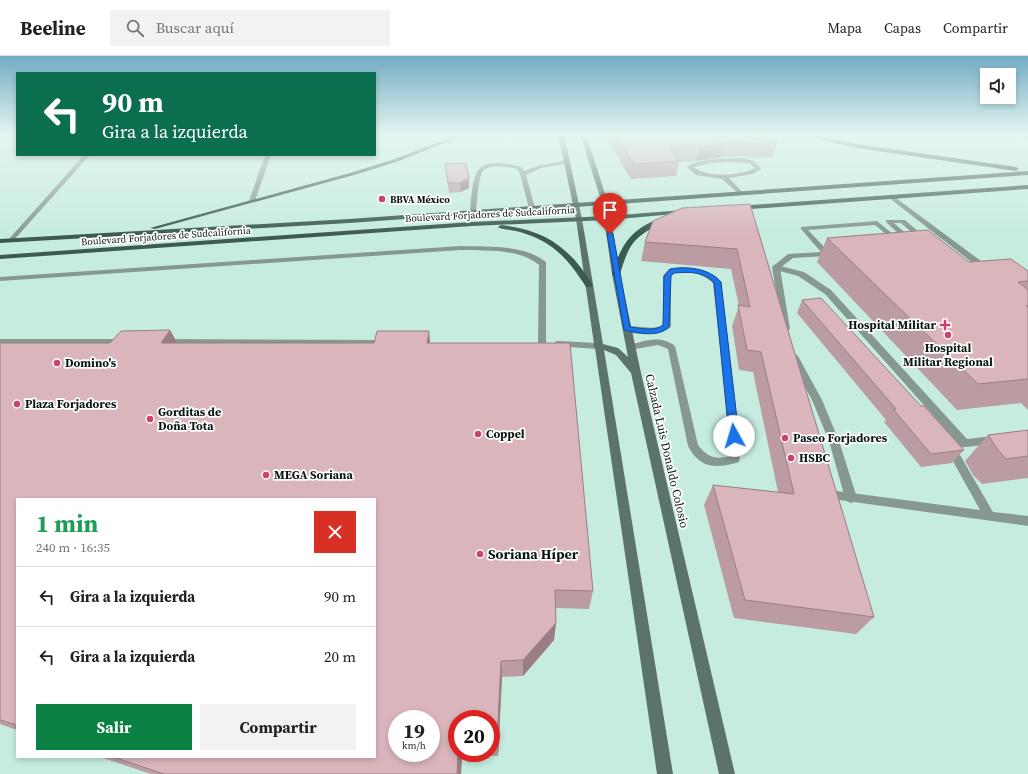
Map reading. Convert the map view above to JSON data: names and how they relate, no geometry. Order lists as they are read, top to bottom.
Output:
{
  "streets": {
    "main road": ["Boulevard Forjadores de Sudcalifornia", "Calzada Luis Donaldo Colosio"]
  },
  "crossings": [
    ["Boulevard Forjadores de Sudcalifornia", "Calzada Luis Donaldo Colosio"]
  ],
  "places": {
    "other": [
      "BBVA México",
      "Hospital Militar Regional",
      "Domino's",
      "Plaza Forjadores",
      "Gorditas de Doña Tota",
      "Coppel",
      "Paseo Forjadores",
      "HSBC",
      "MEGA Soriana",
      "Soriana Híper"
    ],
    "health": ["Hospital Militar"]
  },
  "page": {
    "header": "Beeline",
    "search": "Buscar aquí",
    "nav": ["Mapa", "Capas", "Compartir"],
    "turn": ["90 m", "Gira a la izquierda"],
    "heading": ["1 min", "240 m · 16:35"],
    "list": [
      {
        "name": "Gira a la izquierda",
        "value": "90 m"
      },
      {
        "name": "Gira a la izquierda",
        "value": "20 m"
      }
    ],
    "buttons": ["Salir", "Compartir"],
    "speed": "19 km/h",
    "limit": "20"
  }
}
